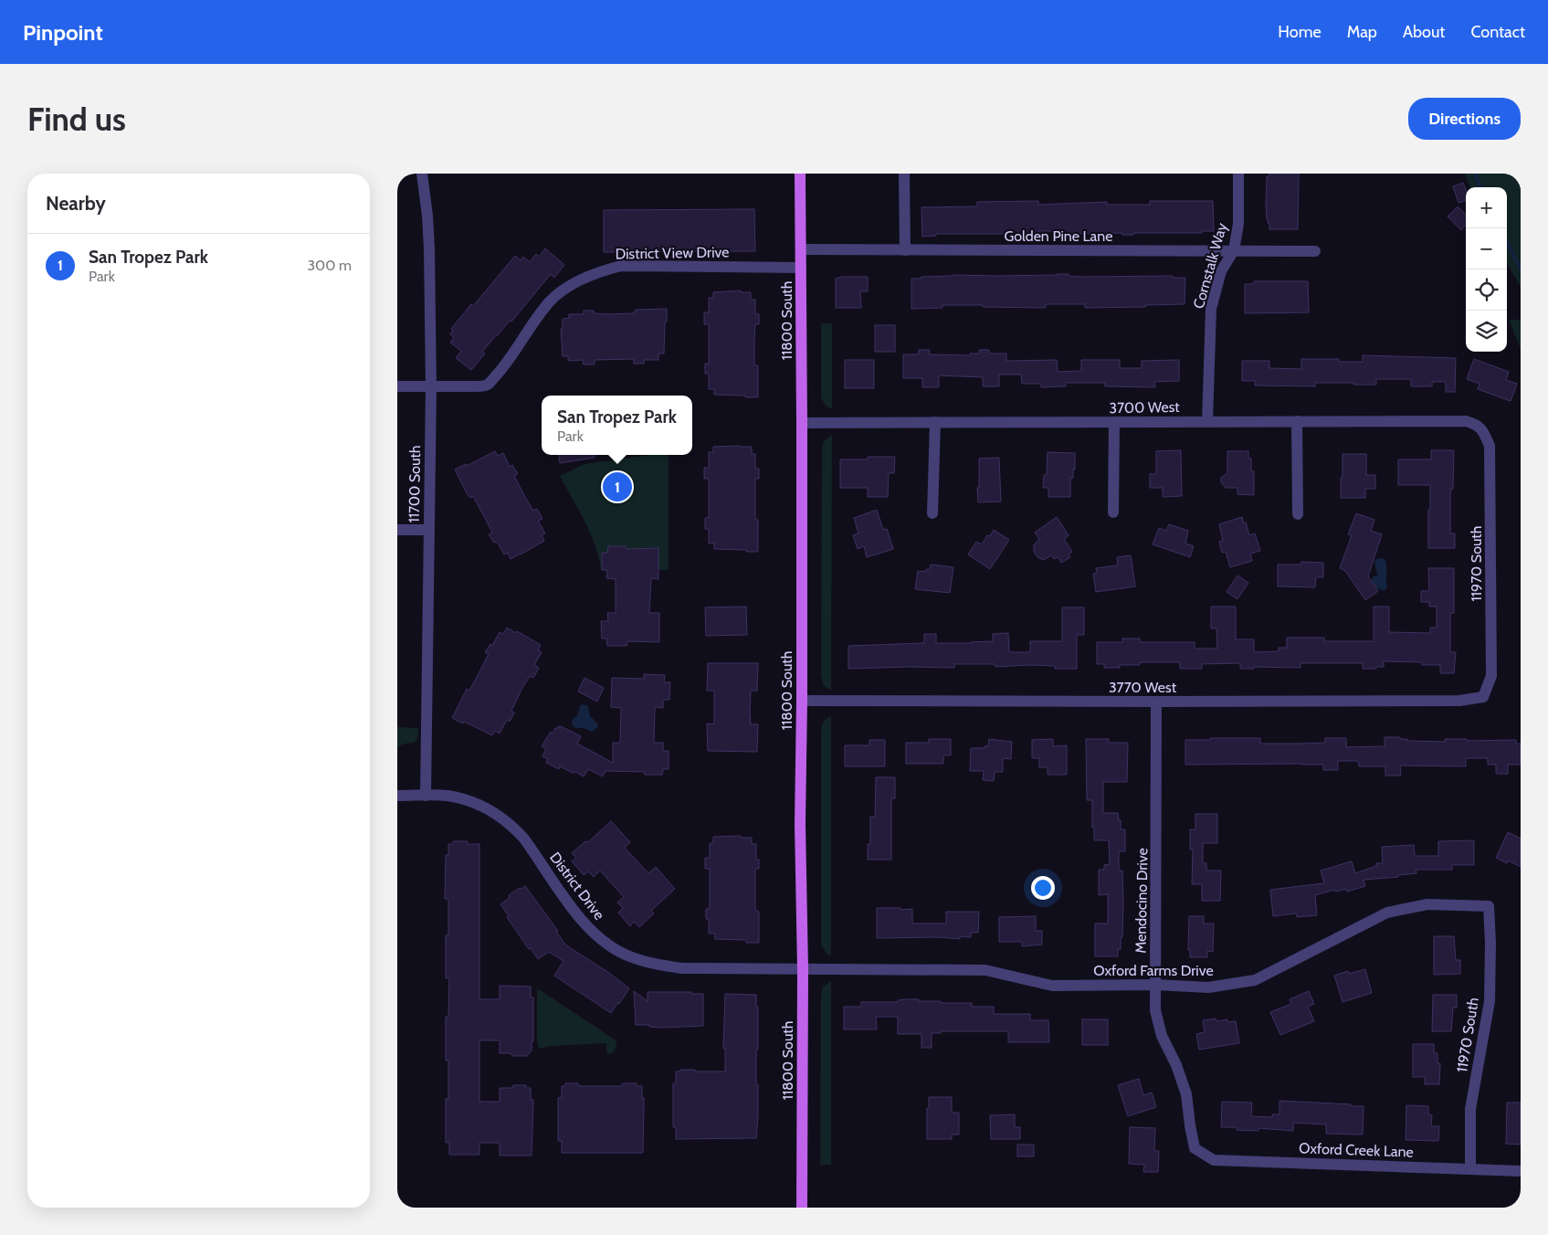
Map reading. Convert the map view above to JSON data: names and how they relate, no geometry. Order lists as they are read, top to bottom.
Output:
{
  "streets": {
    "main road": ["11800 South"],
    "street": [
      "Golden Pine Lane",
      "District View Drive",
      "Cornstalk Way",
      "3700 West",
      "11700 South",
      "11970 South",
      "3770 West",
      "District Drive",
      "Mendocino Drive",
      "Oxford Farms Drive",
      "Oxford Creek Lane"
    ]
  },
  "crossings": [
    ["Golden Pine Lane", "Cornstalk Way"],
    ["Golden Pine Lane", "11800 South"],
    ["District View Drive", "11800 South"],
    ["District View Drive", "11700 South"],
    ["Cornstalk Way", "3700 West"],
    ["11800 South", "3700 West"],
    ["11800 South", "3770 West"],
    ["11800 South", "District Drive"],
    ["11800 South", "Oxford Farms Drive"],
    ["3700 West", "11970 South"],
    ["11700 South", "District Drive"],
    ["11970 South", "3770 West"],
    ["11970 South", "Oxford Farms Drive"],
    ["11970 South", "Oxford Creek Lane"],
    ["3770 West", "Mendocino Drive"],
    ["District Drive", "Oxford Farms Drive"],
    ["Mendocino Drive", "Oxford Farms Drive"],
    ["Mendocino Drive", "Oxford Creek Lane"]
  ],
  "page": {
    "header": "Pinpoint",
    "nav": [
      "Home",
      "Map",
      "About",
      "Contact"
    ],
    "buttons": "Directions",
    "title": "Find us",
    "heading": "Nearby",
    "map_buttons": ["+", "−"],
    "list": [
      {
        "mark": "1",
        "name": "San Tropez Park",
        "note": "Park",
        "value": "300 m"
      }
    ],
    "popup": ["San Tropez Park", "Park"],
    "pins": "1"
  }
}
